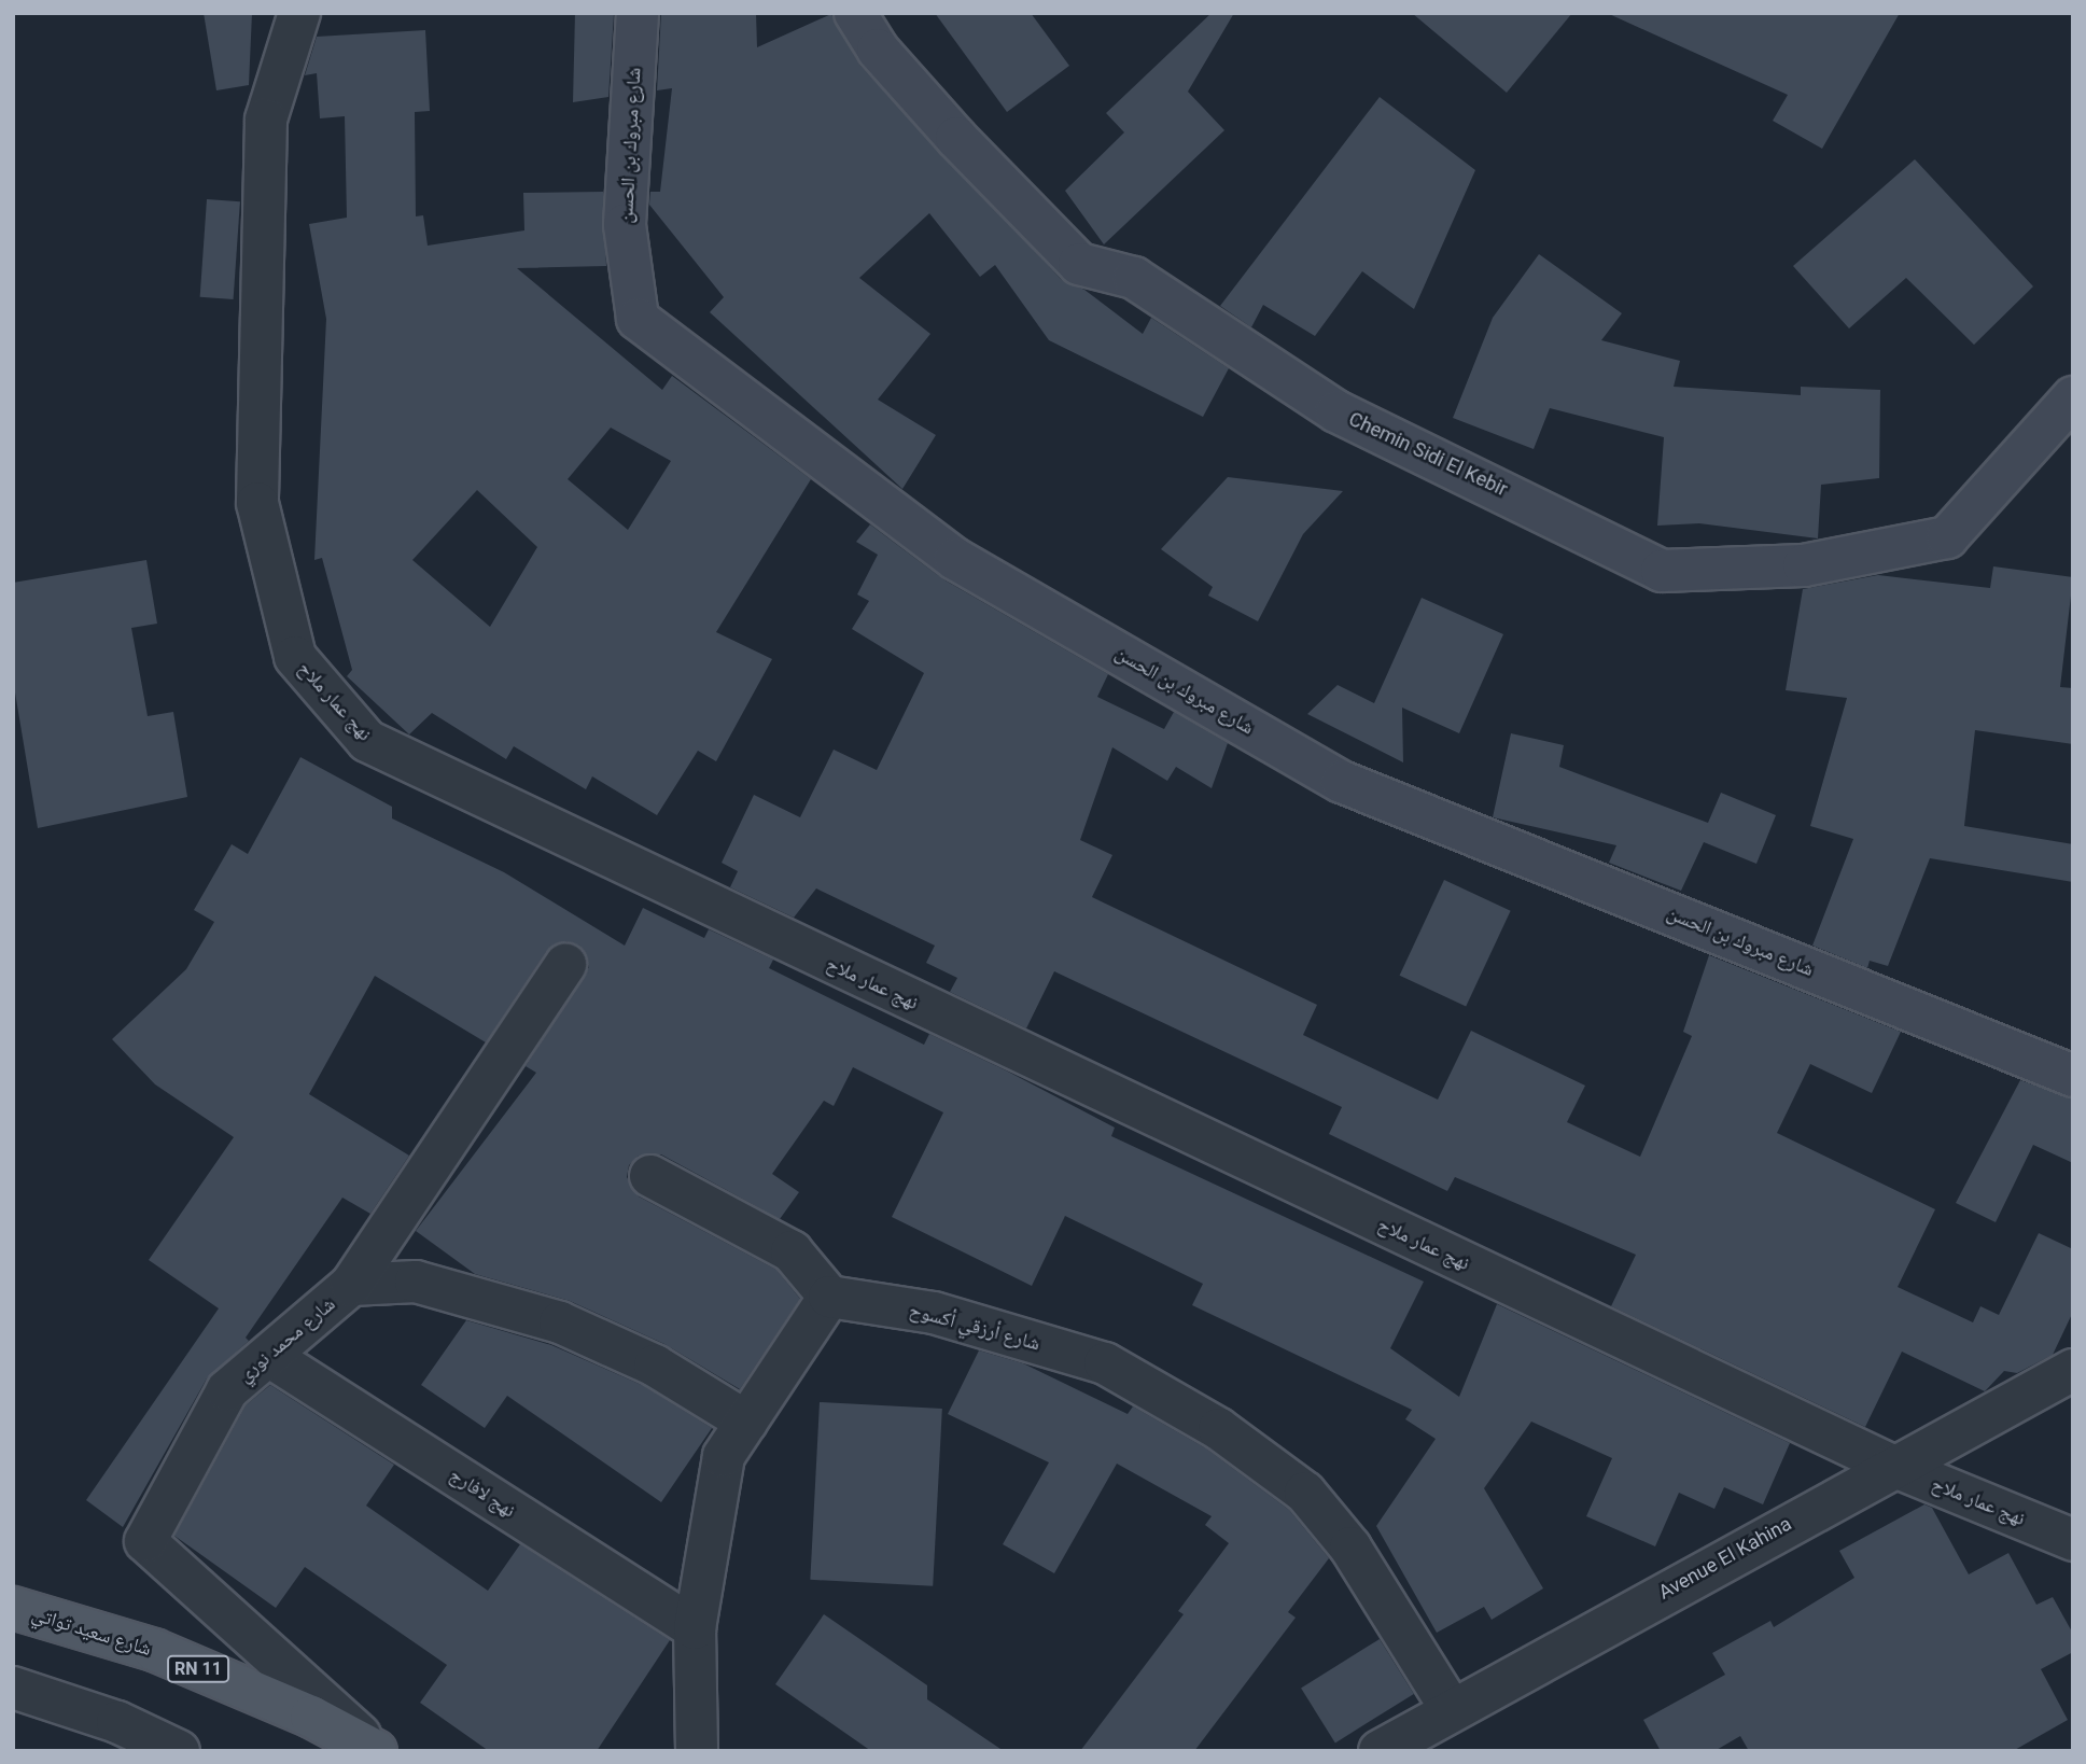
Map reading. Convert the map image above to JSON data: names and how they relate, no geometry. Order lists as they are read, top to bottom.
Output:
{
  "streets": {
    "main road": ["شارع سعيد تواتي", "RN 11"],
    "street": [
      "شارع مبروك بن الحسن",
      "Chemin Sidi El Kebir",
      "نهج عمار ملاح",
      "شارع أرزقي أكسوح",
      "شارع محمد نوري",
      "نهج لافارج",
      "Avenue El Kahina"
    ]
  },
  "crossings": [
    ["نهج عمار ملاح", "Avenue El Kahina"],
    ["شارع أرزقي أكسوح", "Avenue El Kahina"],
    ["شارع محمد نوري", "نهج لافارج"],
    ["شارع محمد نوري", "شارع سعيد تواتي"]
  ]
}
